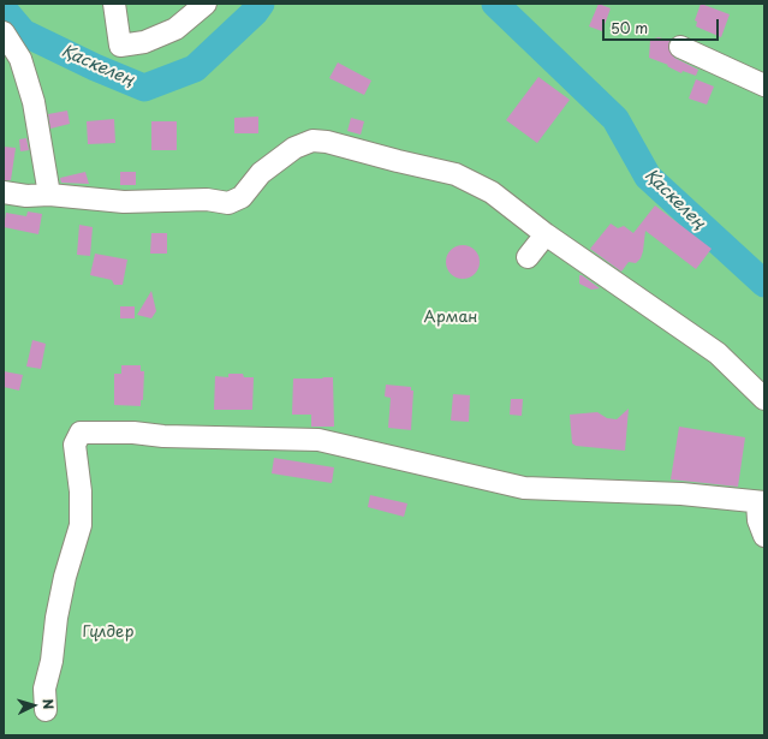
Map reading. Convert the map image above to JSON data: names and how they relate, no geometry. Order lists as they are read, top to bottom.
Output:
{
  "water": ["Қаскелең"],
  "parks": ["Арман", "Гүлдер"],
  "scale_bar": "50 m",
  "north": "right"
}
